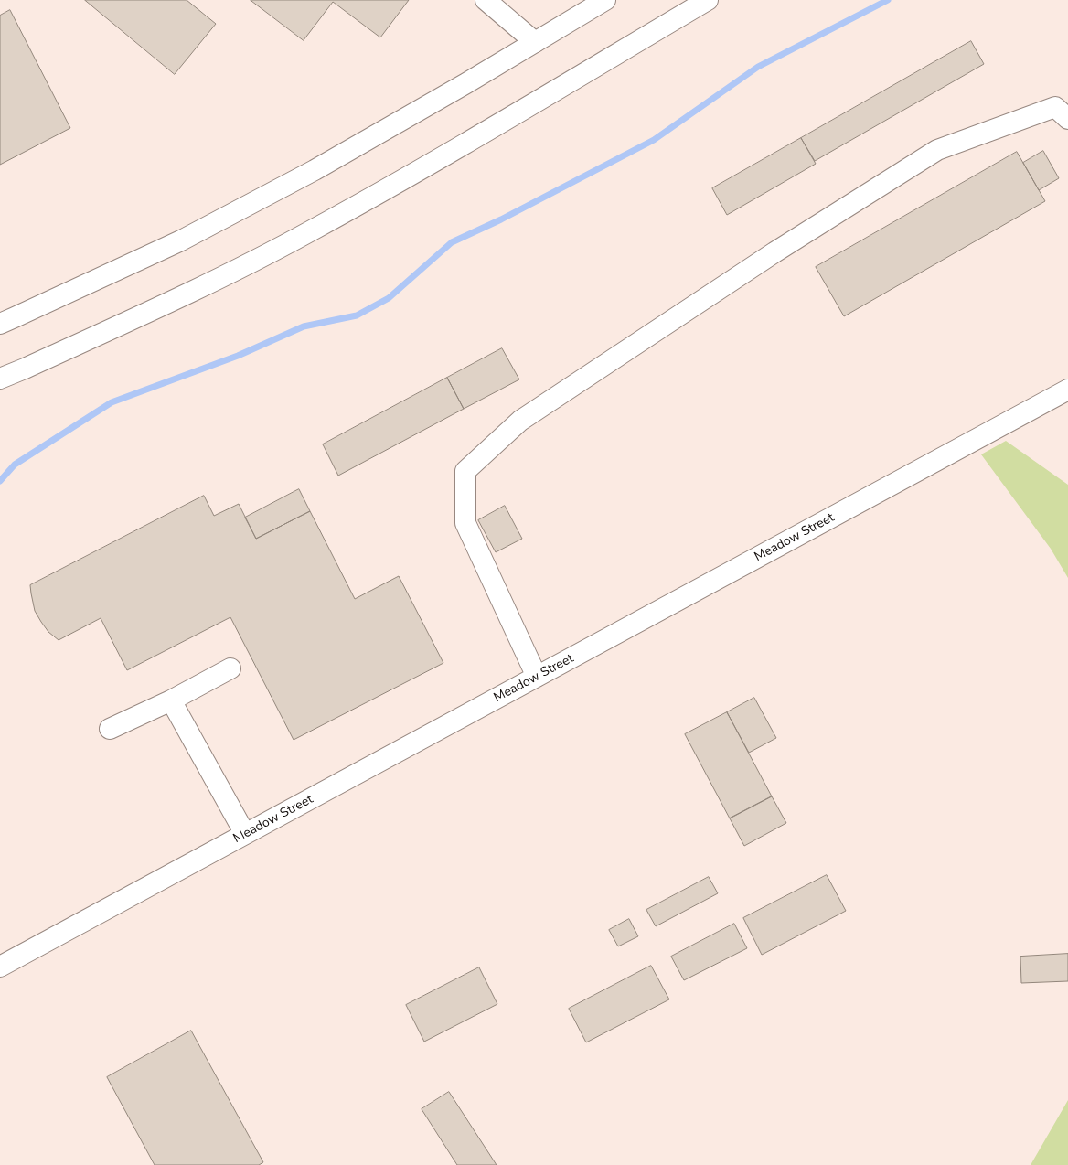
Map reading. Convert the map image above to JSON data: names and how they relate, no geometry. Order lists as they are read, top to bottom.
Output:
{
  "streets": {
    "main road": ["Meadow Street"]
  }
}
